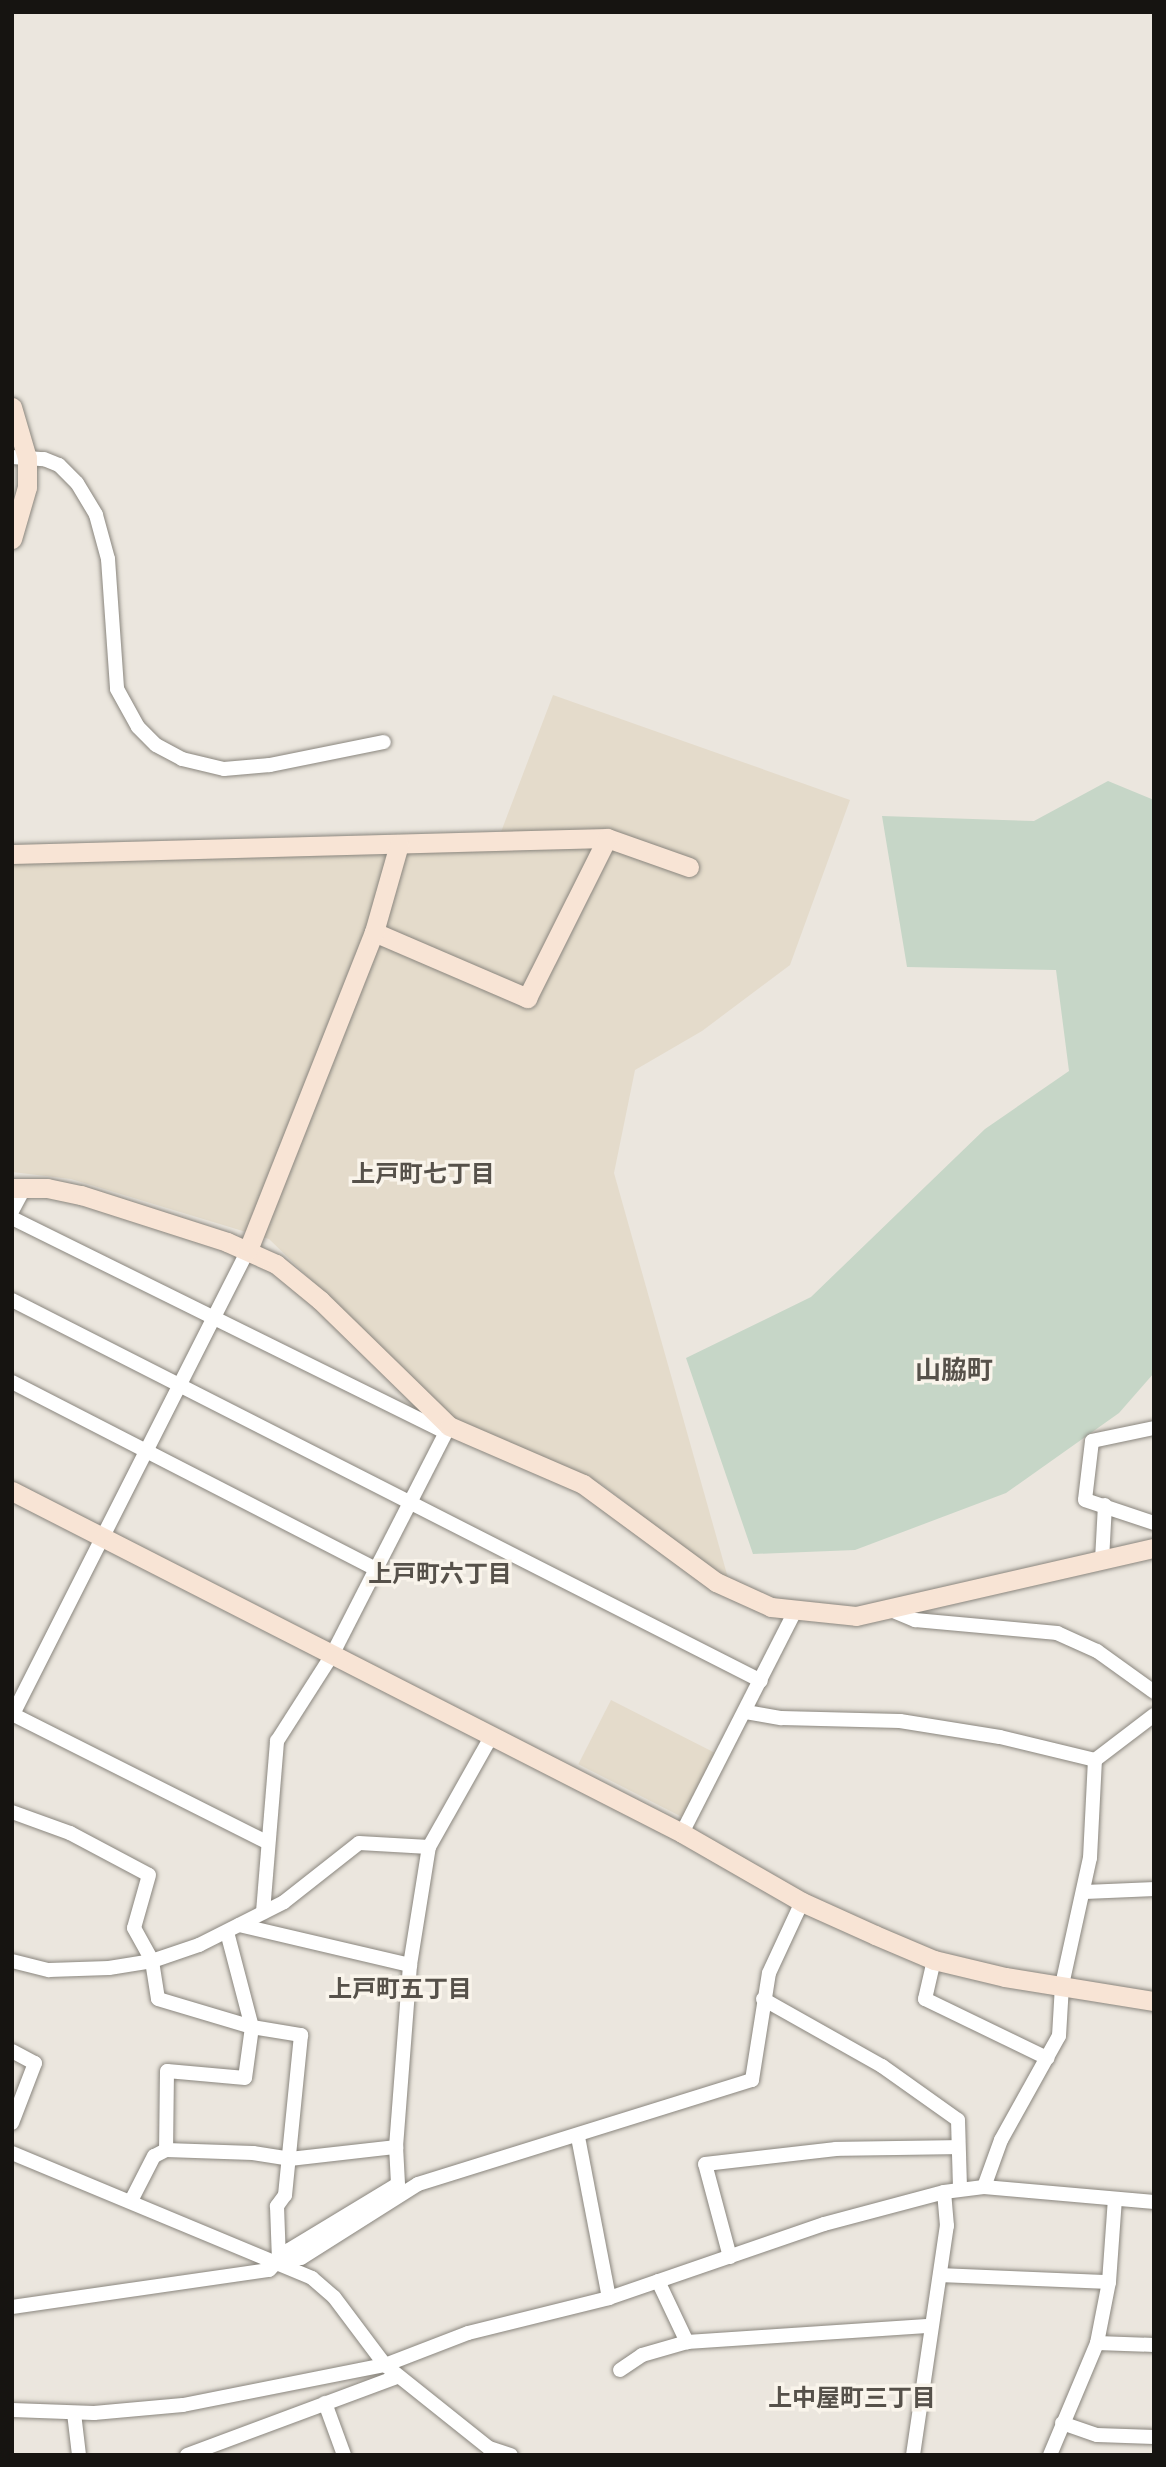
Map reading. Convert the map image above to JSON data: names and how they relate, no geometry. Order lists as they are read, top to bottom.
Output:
{
  "districts": [
    "上戸町七丁目",
    "山脇町",
    "上戸町六丁目",
    "上戸町五丁目",
    "上中屋町三丁目"
  ]
}
